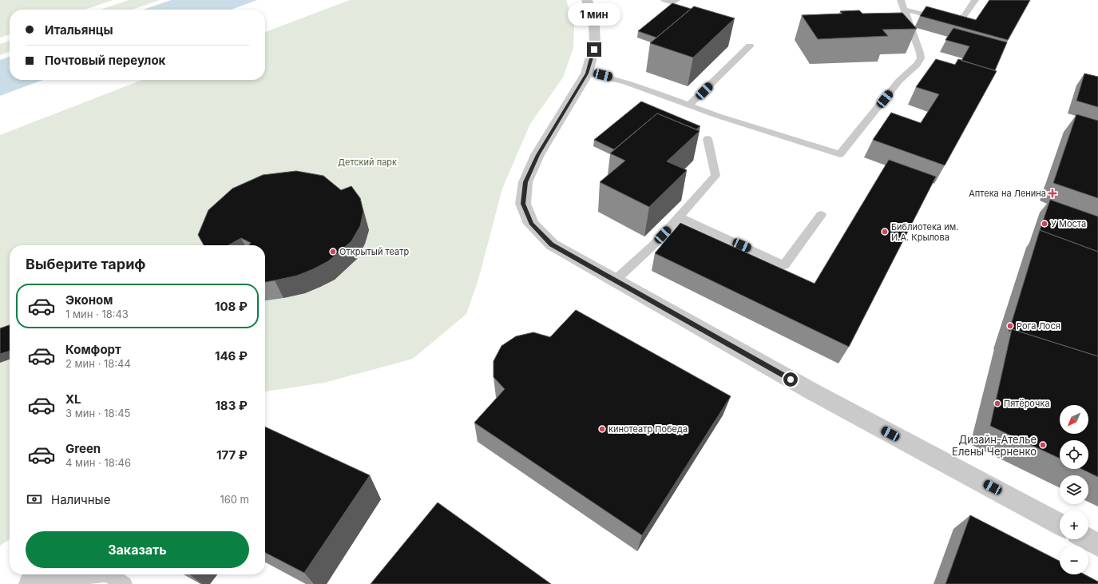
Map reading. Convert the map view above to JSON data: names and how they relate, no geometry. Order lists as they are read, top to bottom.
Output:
{
  "parks": ["Детский парк"],
  "places": {
    "health": ["Аптека на Ленина"],
    "other": [
      "У Моста",
      "Библиотека им. И.А. Крылова",
      "Открытый театр",
      "Рога Лося",
      "Пятёрочка",
      "кинотеатр Победа",
      "Дизайн-Ателье Елены Черненко"
    ]
  },
  "north": "bottom left",
  "page": {
    "bubble": "1 мин",
    "banner": ["Итальянцы", "Почтовый переулок"],
    "heading": "Выберите тариф",
    "list": [
      {
        "name": "Эконом",
        "note": "1 мин · 18:43",
        "value": "108 ₽"
      },
      {
        "name": "Комфорт",
        "note": "2 мин · 18:44",
        "value": "146 ₽"
      },
      {
        "name": "XL",
        "note": "3 мин · 18:45",
        "value": "183 ₽"
      },
      {
        "name": "Green",
        "note": "4 мин · 18:46",
        "value": "177 ₽"
      }
    ],
    "map_buttons": ["+", "−"],
    "pay": ["Наличные", "160 m"],
    "buttons": "Заказать"
  }
}
